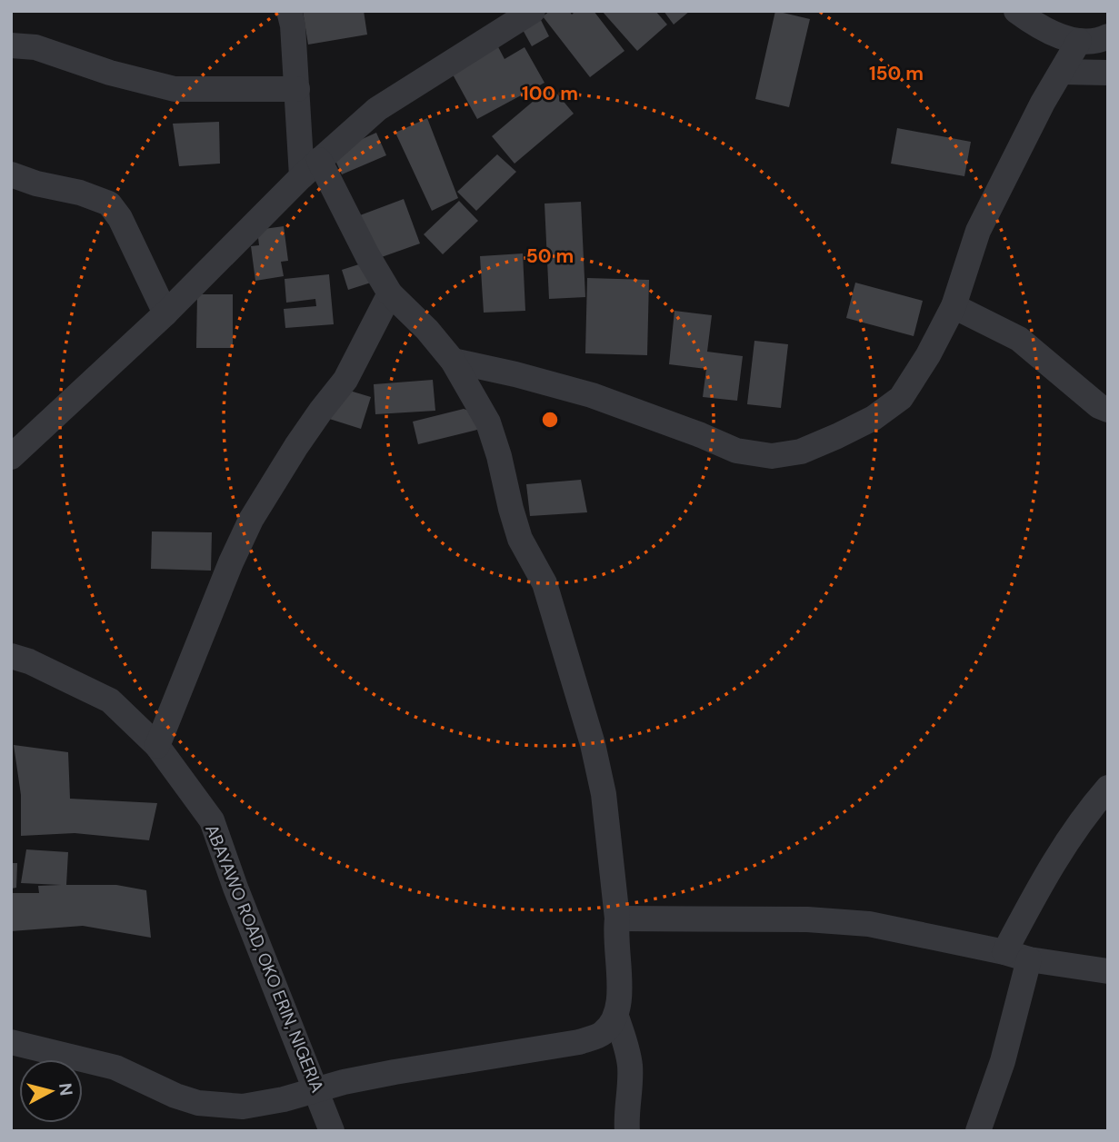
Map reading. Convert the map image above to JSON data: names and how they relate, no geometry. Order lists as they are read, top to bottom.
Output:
{
  "streets": {
    "street": ["ABAYAWO ROAD, OKO ERIN, NIGERIA"]
  },
  "north": "right",
  "rings": ["150 m", "100 m", "50 m"]
}
